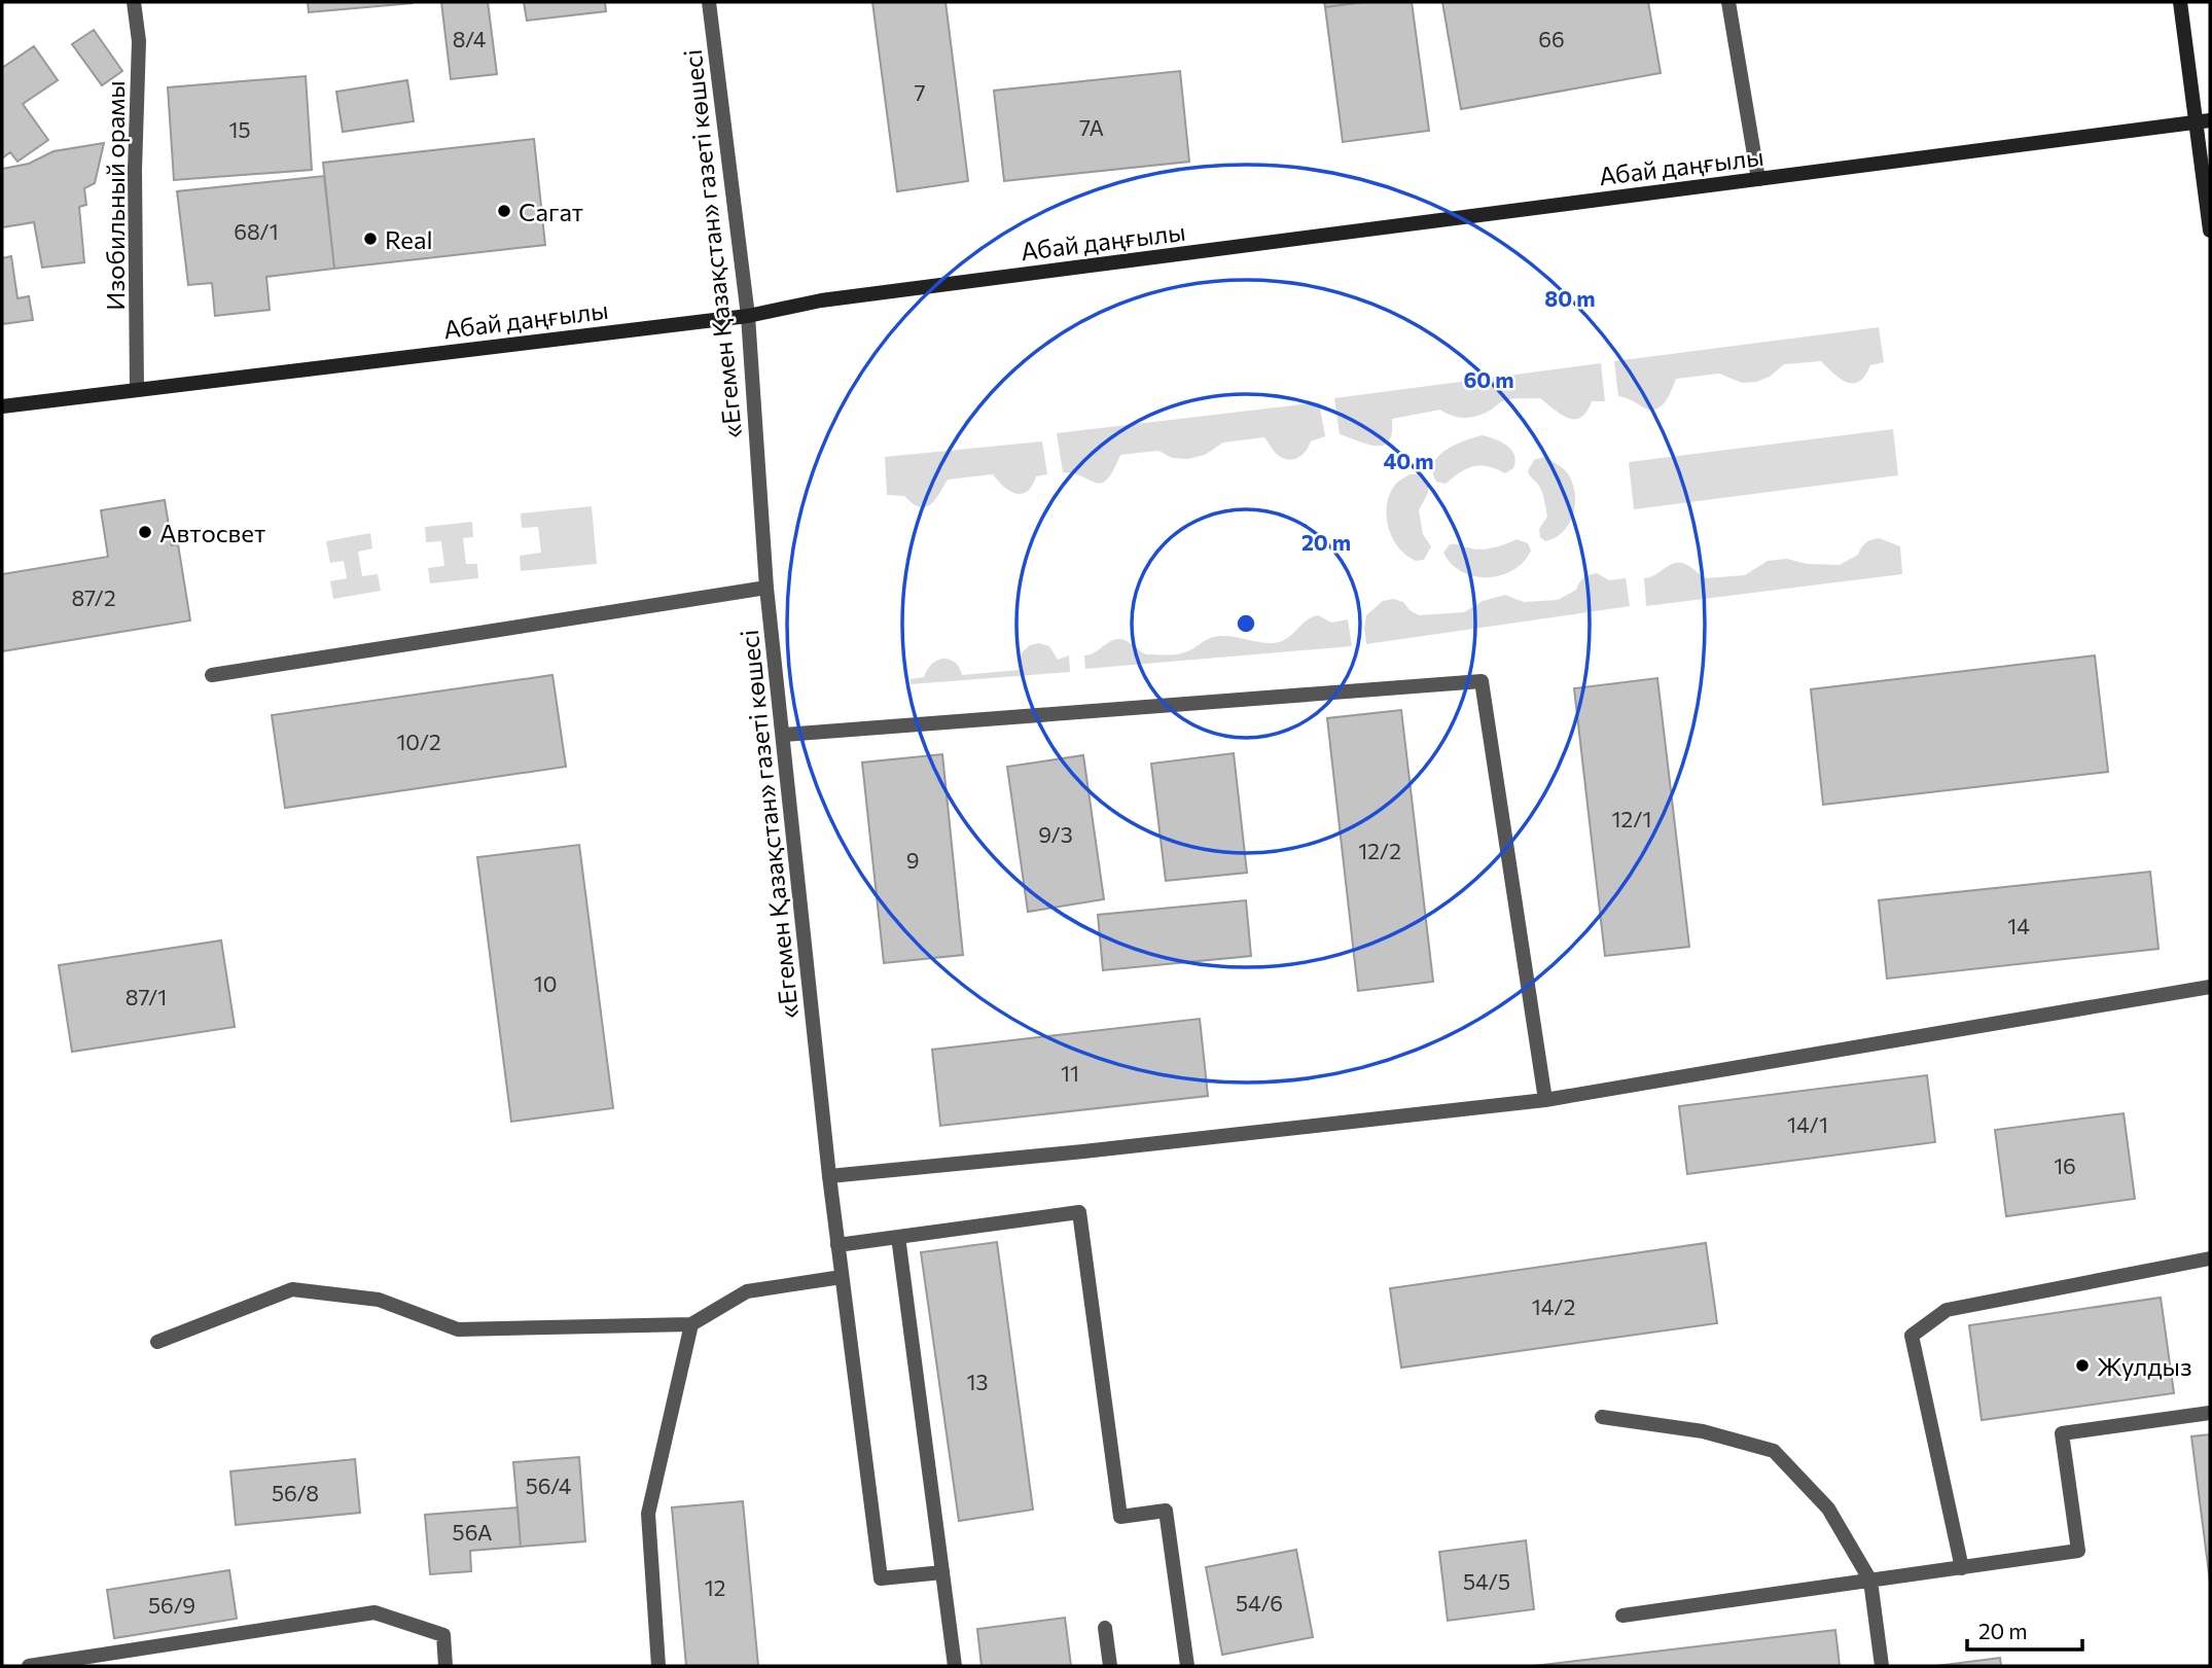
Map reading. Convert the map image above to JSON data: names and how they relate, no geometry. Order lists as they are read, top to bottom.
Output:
{
  "streets": {
    "street": ["Абай даңғылы", "Изобильный орамы", "«Егемен Қазақстан» газеті көшесі"]
  },
  "crossings": [
    ["Абай даңғылы", "Изобильный орамы"],
    ["Абай даңғылы", "«Егемен Қазақстан» газеті көшесі"]
  ],
  "places": [
    "Сагат",
    "Real",
    "Автосвет",
    "Жулдыз"
  ],
  "house_numbers": [
    "8/4",
    "66",
    "7",
    "7А",
    "15",
    "68/1",
    "87/2",
    "10/2",
    "12/1",
    "9/3",
    "12/2",
    "9",
    "14",
    "10",
    "87/1",
    "11",
    "14/1",
    "16",
    "14/2",
    "13",
    "56/4",
    "56/8",
    "56А",
    "54/5",
    "12",
    "54/6",
    "56/9"
  ],
  "scale_bar": "20 m",
  "rings": [
    "80 m",
    "60 m",
    "40 m",
    "20 m"
  ]
}
